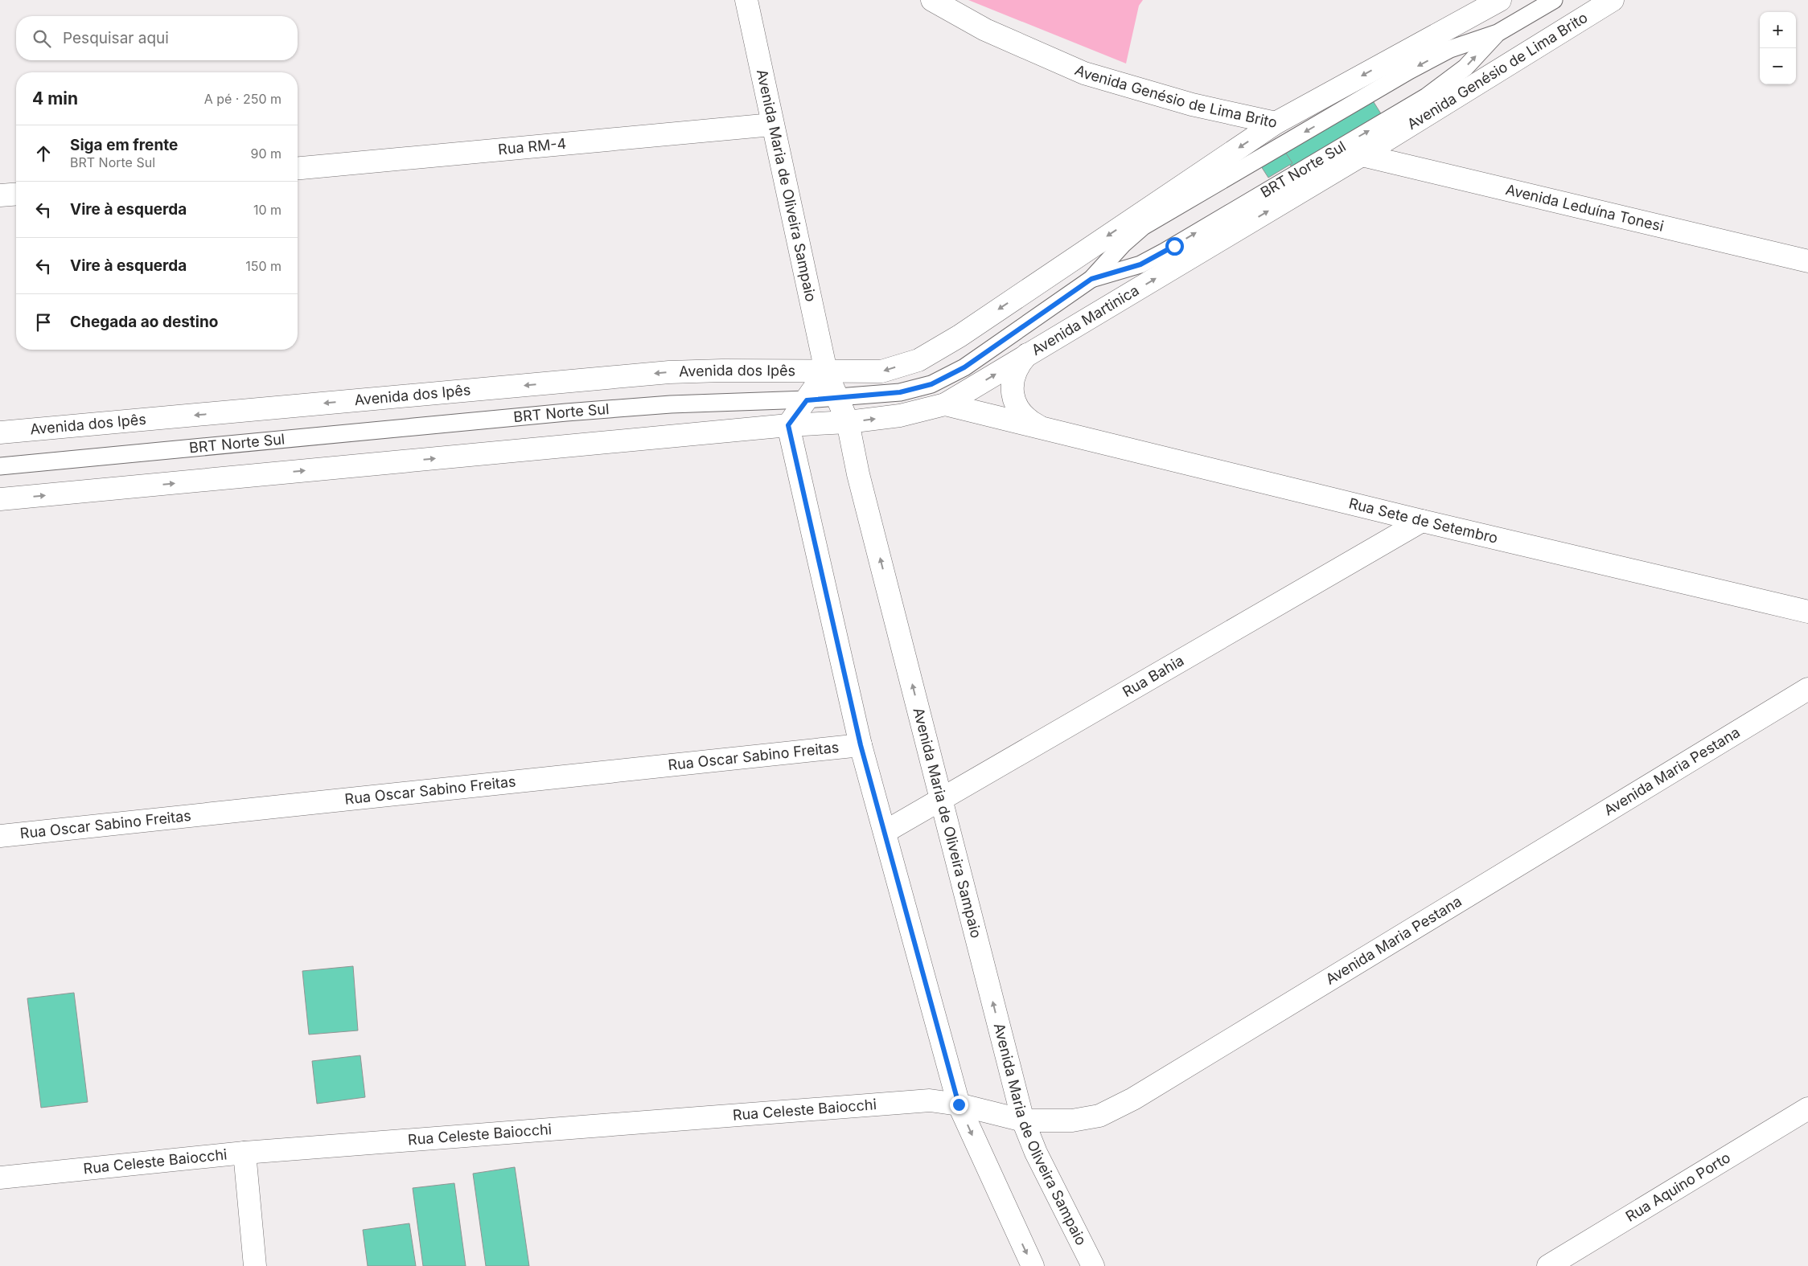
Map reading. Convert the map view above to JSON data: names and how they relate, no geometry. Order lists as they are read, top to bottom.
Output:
{
  "streets": {
    "street": [
      "Avenida Genésio de Lima Brito",
      "Rua RM-4",
      "Avenida Maria de Oliveira Sampaio",
      "Avenida Leduína Tonesi",
      "Avenida Martinica",
      "Avenida dos Ipês",
      "Rua Sete de Setembro",
      "Rua Bahia",
      "Rua Oscar Sabino Freitas",
      "Avenida Maria Pestana",
      "Rua Celeste Baiocchi",
      "Rua Aquino Porto"
    ],
    "lane": ["BRT Norte Sul"]
  },
  "crossings": [
    ["Avenida Genésio de Lima Brito", "Avenida Leduína Tonesi"],
    ["Avenida Genésio de Lima Brito", "Avenida Martinica"],
    ["Rua RM-4", "Avenida Maria de Oliveira Sampaio"],
    ["BRT Norte Sul", "Avenida Maria de Oliveira Sampaio"],
    ["Avenida Maria de Oliveira Sampaio", "Avenida Martinica"],
    ["Avenida Maria de Oliveira Sampaio", "Avenida dos Ipês"],
    ["Avenida Maria de Oliveira Sampaio", "Rua Bahia"],
    ["Avenida Maria de Oliveira Sampaio", "Avenida Maria Pestana"],
    ["Avenida Leduína Tonesi", "Avenida Martinica"],
    ["Avenida Martinica", "Rua Sete de Setembro"],
    ["Rua Sete de Setembro", "Rua Bahia"],
    ["Avenida Maria Pestana", "Rua Celeste Baiocchi"]
  ],
  "page": {
    "map_buttons": ["+", "−"],
    "search": "Pesquisar aqui",
    "heading": ["4 min", "A pé · 250 m"],
    "list": [
      ["Siga em frente", "BRT Norte Sul", "90 m"],
      ["Vire à esquerda", "10 m"],
      ["Vire à esquerda", "150 m"],
      "Chegada ao destino"
    ]
  }
}
